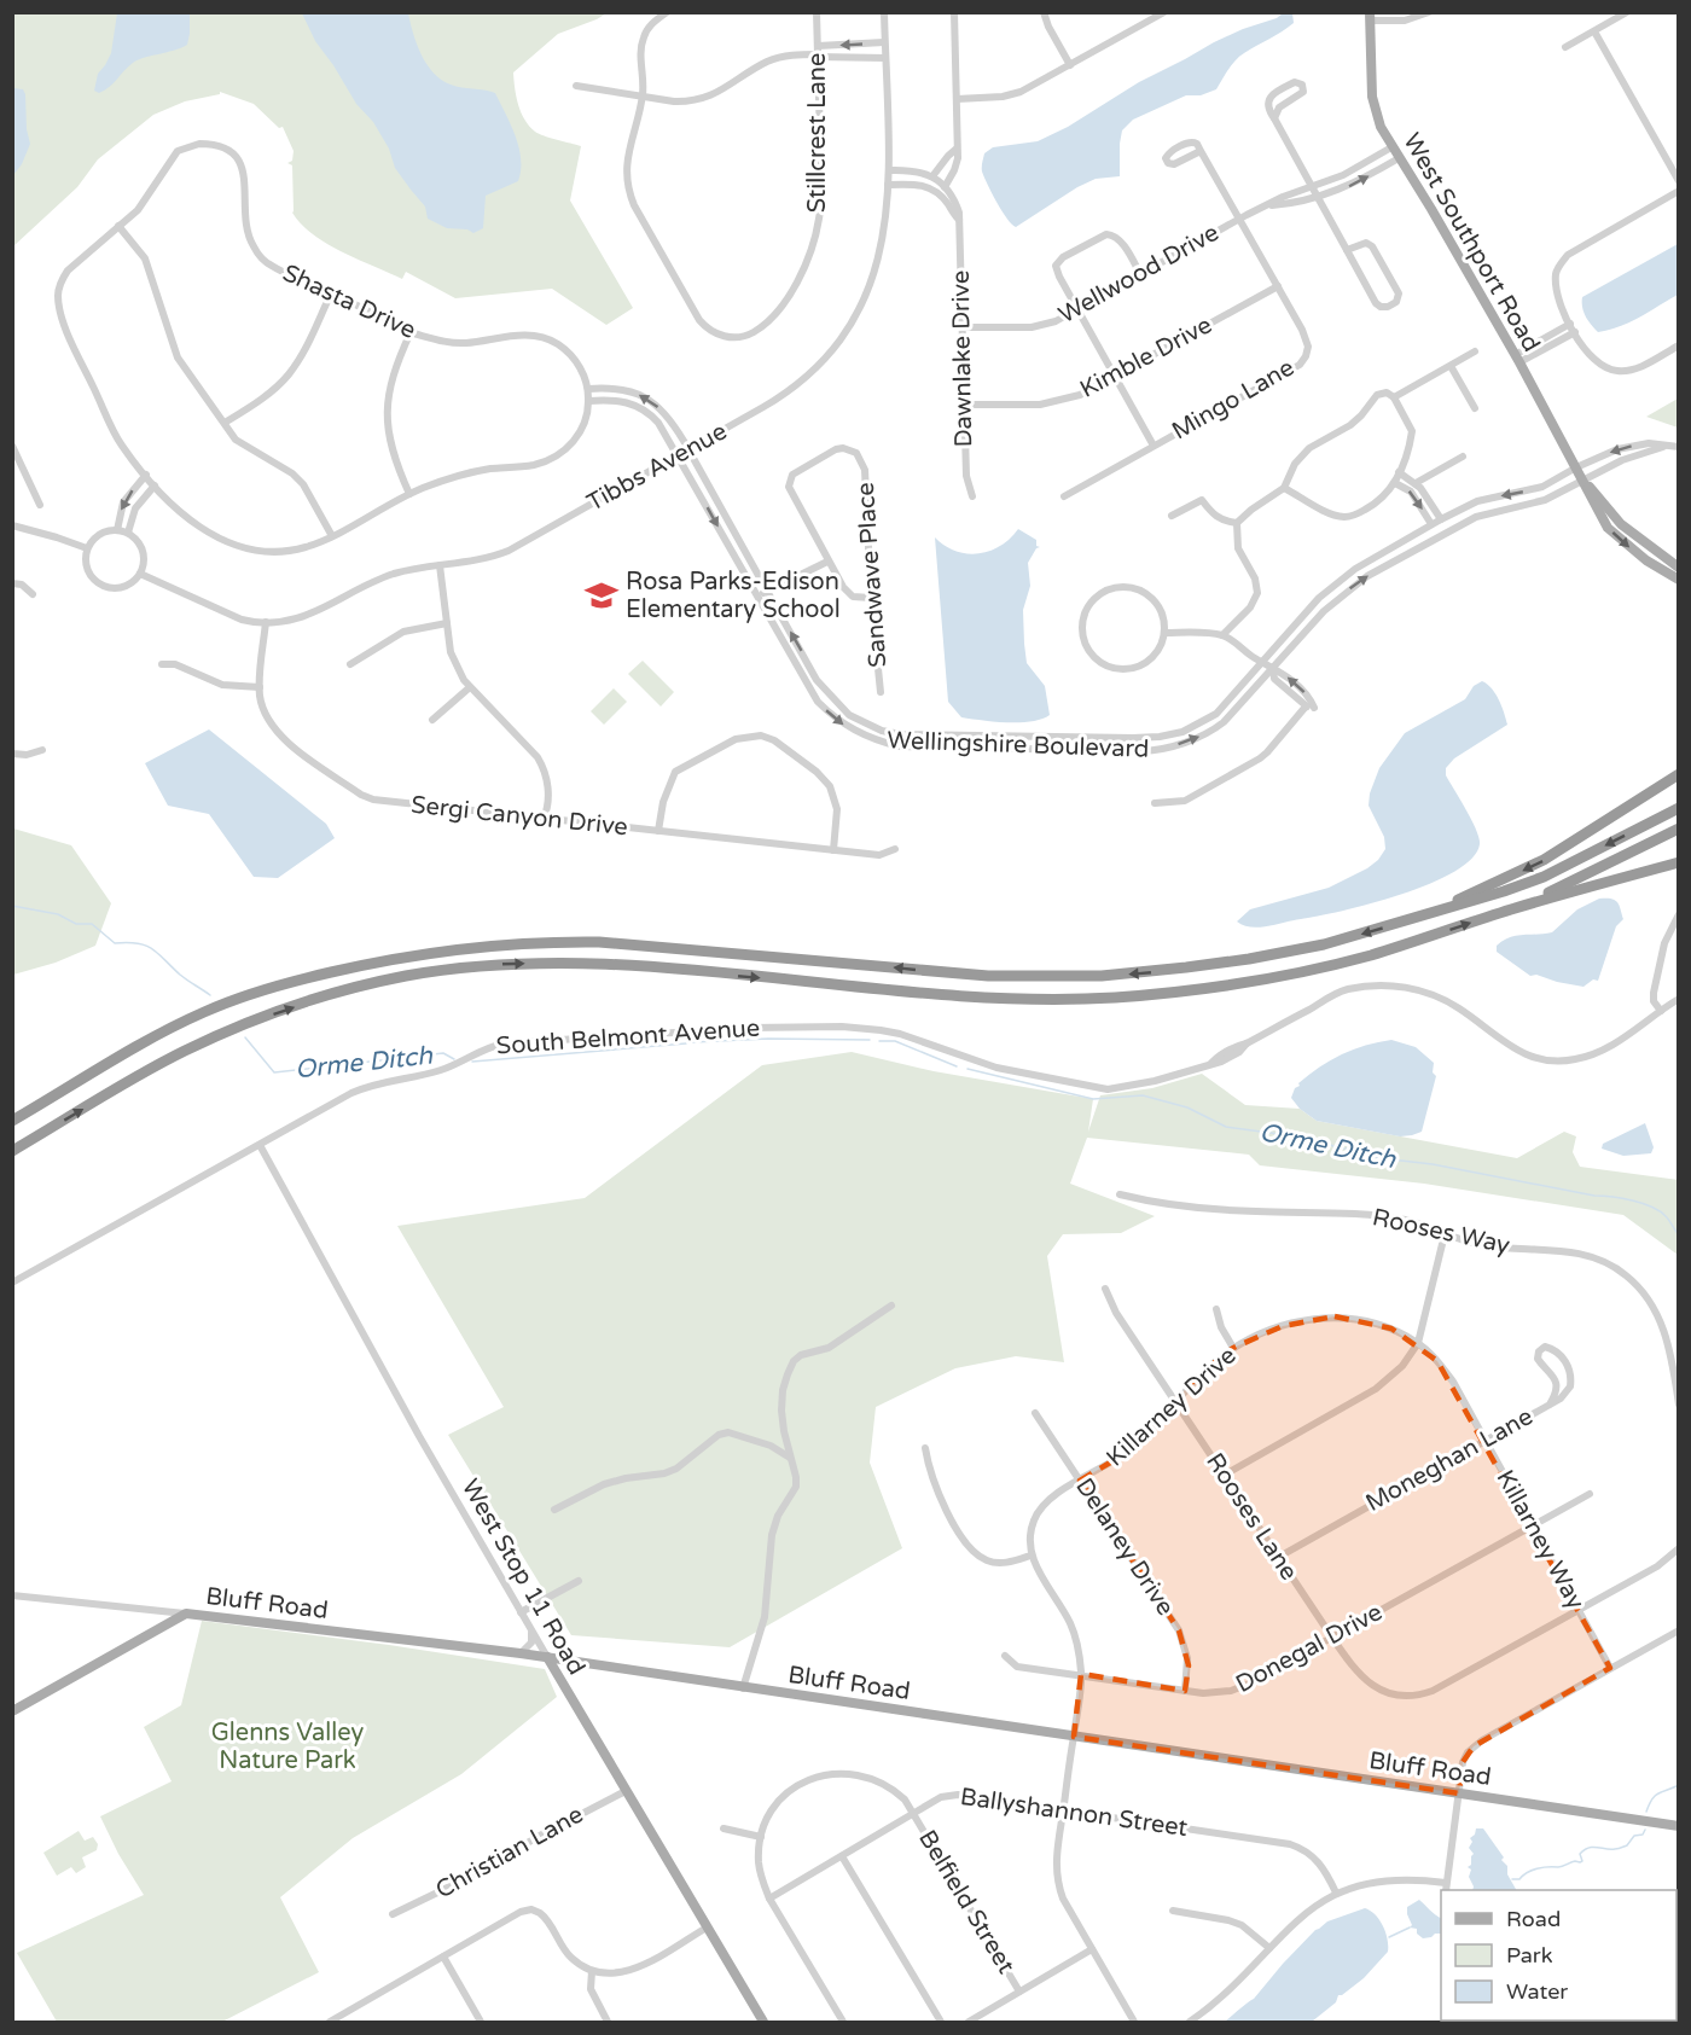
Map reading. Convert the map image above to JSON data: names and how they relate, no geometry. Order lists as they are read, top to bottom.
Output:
{
  "streets": {
    "main road": ["West Southport Road", "West Stop 11 Road", "Bluff Road"],
    "street": [
      "Stillcrest Lane",
      "Wellwood Drive",
      "Shasta Drive",
      "Kimble Drive",
      "Dawnlake Drive",
      "Mingo Lane",
      "Tibbs Avenue",
      "Sandwave Place",
      "Wellingshire Boulevard",
      "Sergi Canyon Drive",
      "South Belmont Avenue",
      "Rooses Way",
      "Killarney Drive",
      "Moneghan Lane",
      "Rooses Lane",
      "Killarney Way",
      "Delaney Drive",
      "Donegal Drive",
      "Ballyshannon Street",
      "Christian Lane",
      "Belfield Street"
    ]
  },
  "crossings": [
    ["West Southport Road", "Wellwood Drive"],
    ["West Southport Road", "Wellingshire Boulevard"],
    ["Wellwood Drive", "Dawnlake Drive"],
    ["Wellwood Drive", "Mingo Lane"],
    ["Shasta Drive", "Wellingshire Boulevard"],
    ["Kimble Drive", "Dawnlake Drive"],
    ["Kimble Drive", "Mingo Lane"],
    ["Tibbs Avenue", "Wellingshire Boulevard"],
    ["Tibbs Avenue", "Sergi Canyon Drive"],
    ["South Belmont Avenue", "West Stop 11 Road"],
    ["Killarney Drive", "Rooses Lane"],
    ["Killarney Drive", "Killarney Way"],
    ["Killarney Drive", "Delaney Drive"],
    ["Moneghan Lane", "Rooses Lane"],
    ["Moneghan Lane", "Killarney Way"],
    ["Rooses Lane", "Killarney Way"],
    ["Rooses Lane", "Donegal Drive"],
    ["Killarney Way", "Donegal Drive"],
    ["Delaney Drive", "Donegal Drive"],
    ["West Stop 11 Road", "Bluff Road"],
    ["West Stop 11 Road", "Christian Lane"],
    ["Ballyshannon Street", "Belfield Street"]
  ],
  "water": ["Orme Ditch"],
  "parks": ["Glenns Valley Nature Park"],
  "places": {
    "school or university": ["Rosa Parks-Edison Elementary School"]
  },
  "legend": ["Road", "Park", "Water"]
}
